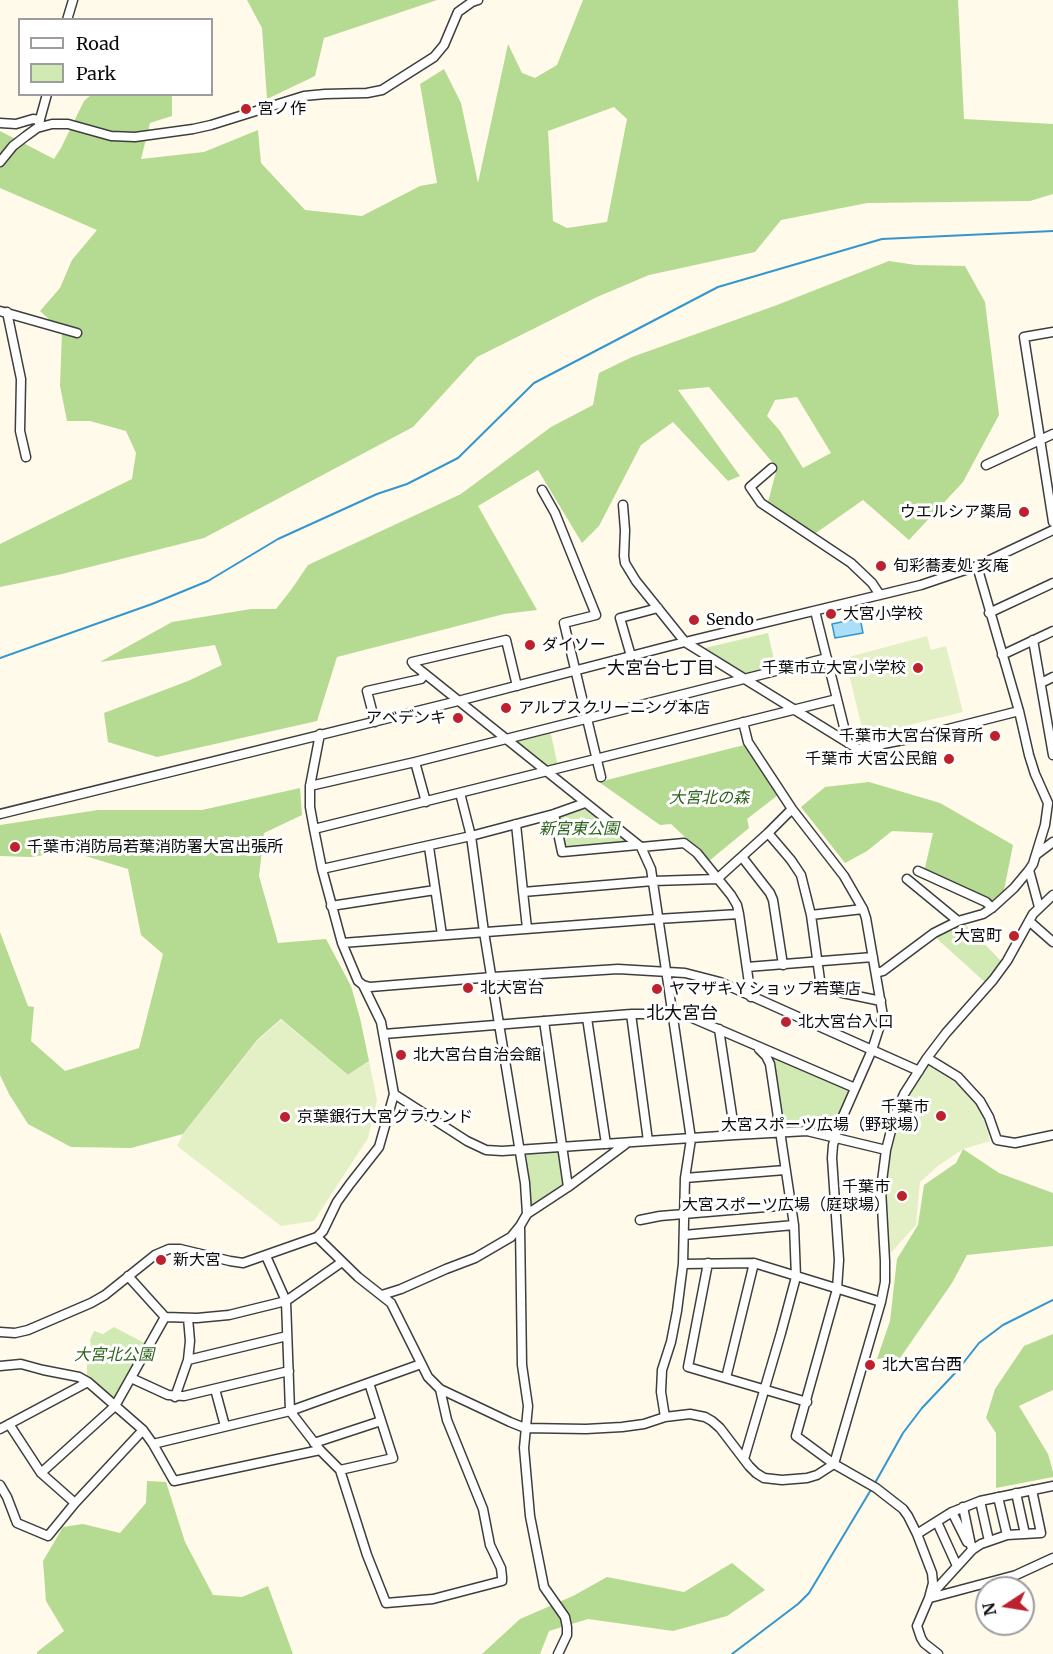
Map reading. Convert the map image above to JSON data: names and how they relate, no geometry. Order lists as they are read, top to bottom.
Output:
{
  "districts": ["大宮台七丁目", "北大宮台"],
  "parks": ["大宮北の森", "新宮東公園", "大宮北公園"],
  "places": [
    "宮ノ作",
    "ウエルシア薬局",
    "旬彩蕎麦処 亥庵",
    "大宮小学校",
    "Sendo",
    "ダイソー",
    "千葉市立大宮小学校",
    "アルプスクリーニング本店",
    "アベデンキ",
    "千葉市大宮台保育所",
    "千葉市 大宮公民館",
    "千葉市消防局若葉消防署大宮出張所",
    "大宮町",
    "北大宮台",
    "ヤマザキＹショップ若葉店",
    "北大宮台入口",
    "北大宮台自治会館",
    "千葉市 大宮スポーツ広場（野球場）",
    "京葉銀行大宮グラウンド",
    "千葉市 大宮スポーツ広場（庭球場）",
    "新大宮",
    "北大宮台西"
  ],
  "legend": ["Road", "Park"],
  "north": "left"
}
